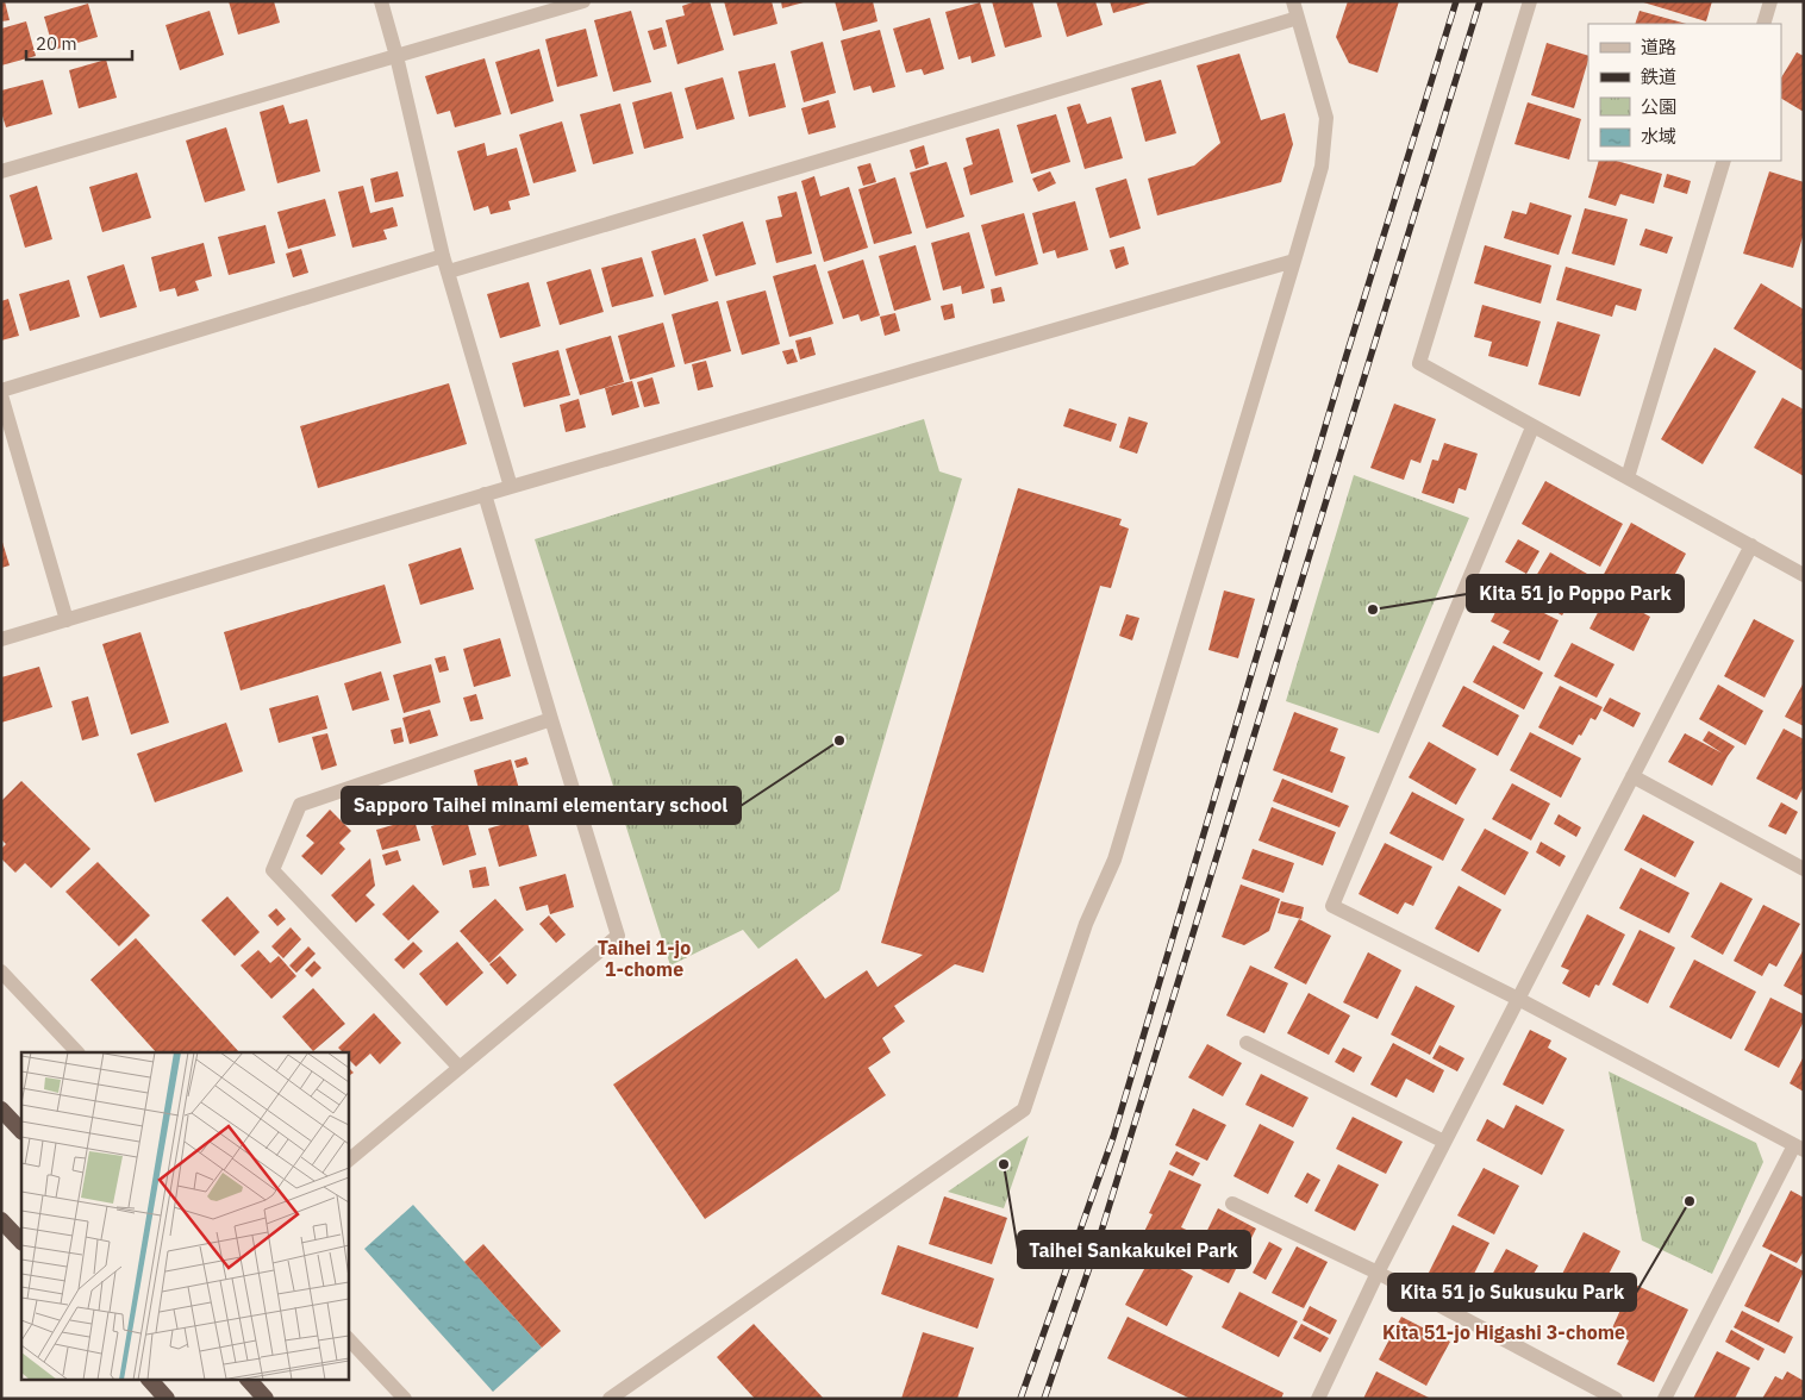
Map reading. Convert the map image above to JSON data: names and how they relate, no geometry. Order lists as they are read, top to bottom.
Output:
{
  "districts": ["Taihei 1-jo 1-chome", "Kita 51-jo Higashi 3-chome"],
  "places": [
    "Kita 51 jo Poppo Park",
    "Sapporo Taihei minami elementary school",
    "Taihei Sankakukei Park",
    "Kita 51 jo Sukusuku Park"
  ],
  "legend": [
    "道路",
    "鉄道",
    "公園",
    "水域"
  ],
  "scale_bar": "20 m"
}
